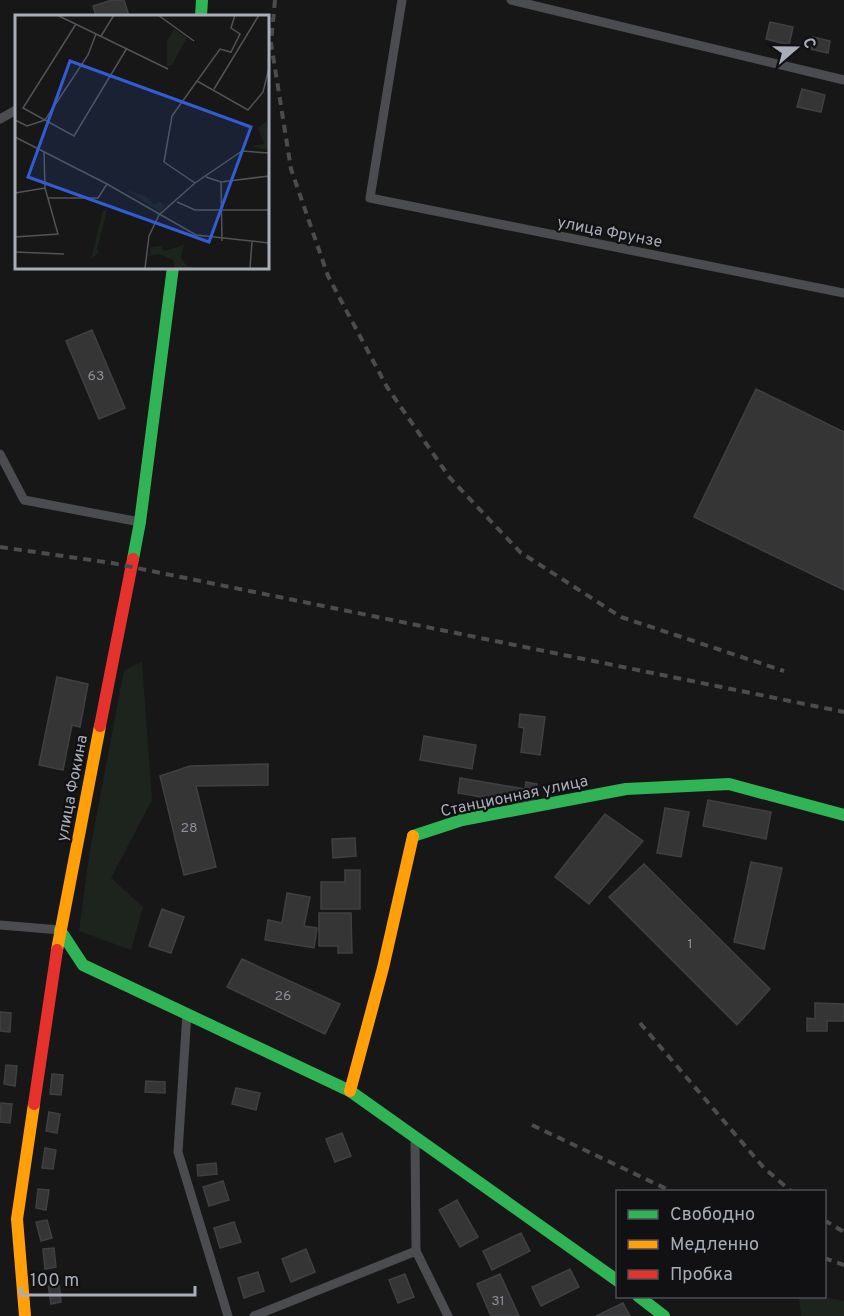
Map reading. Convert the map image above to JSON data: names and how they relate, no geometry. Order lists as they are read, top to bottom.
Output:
{
  "streets": {
    "street": ["улица Фрунзе", "улица Фокина", "Станционная улица"]
  },
  "house_numbers": [
    "63",
    "28",
    "1",
    "26",
    "31"
  ],
  "legend": ["Свободно", "Медленно", "Пробка"],
  "scale_bar": "100 m",
  "north": "right"
}
